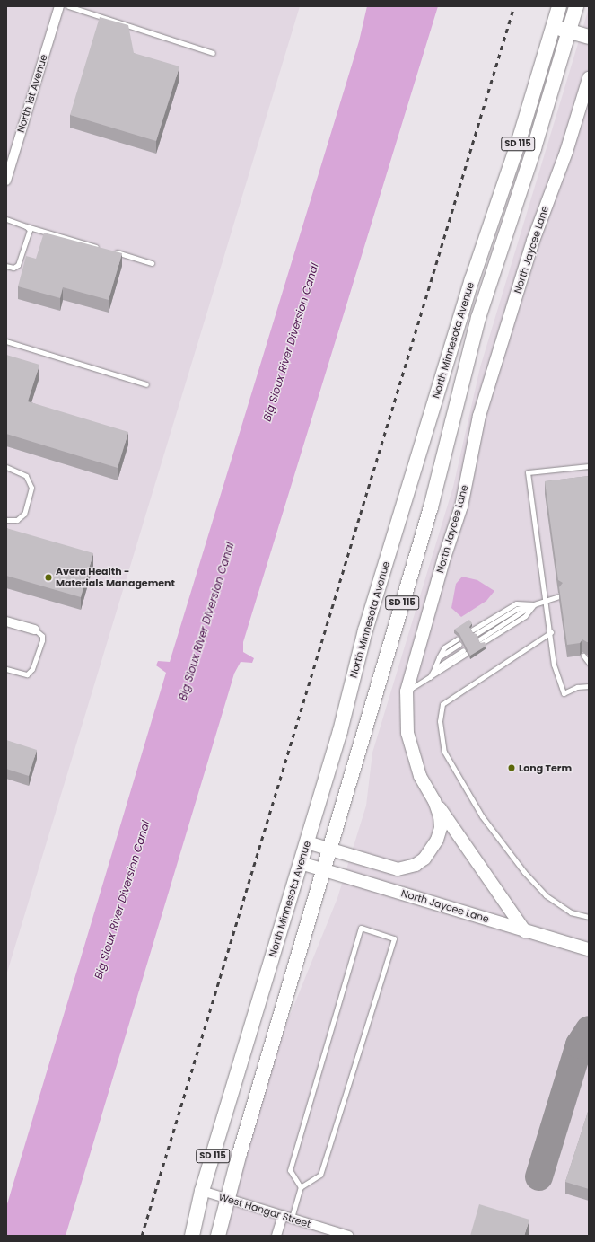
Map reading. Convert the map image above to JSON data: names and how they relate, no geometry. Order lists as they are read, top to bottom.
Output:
{
  "streets": {
    "main road": ["SD 115", "North Jaycee Lane", "North Minnesota Avenue"],
    "street": ["North 1st Avenue", "West Hangar Street"]
  },
  "crossings": [
    ["North Jaycee Lane", "North Minnesota Avenue"],
    ["North Minnesota Avenue", "West Hangar Street"]
  ],
  "water": ["Big Sioux River Diversion Canal"],
  "places": ["Avera Health - Materials Management", "Long Term"]
}
